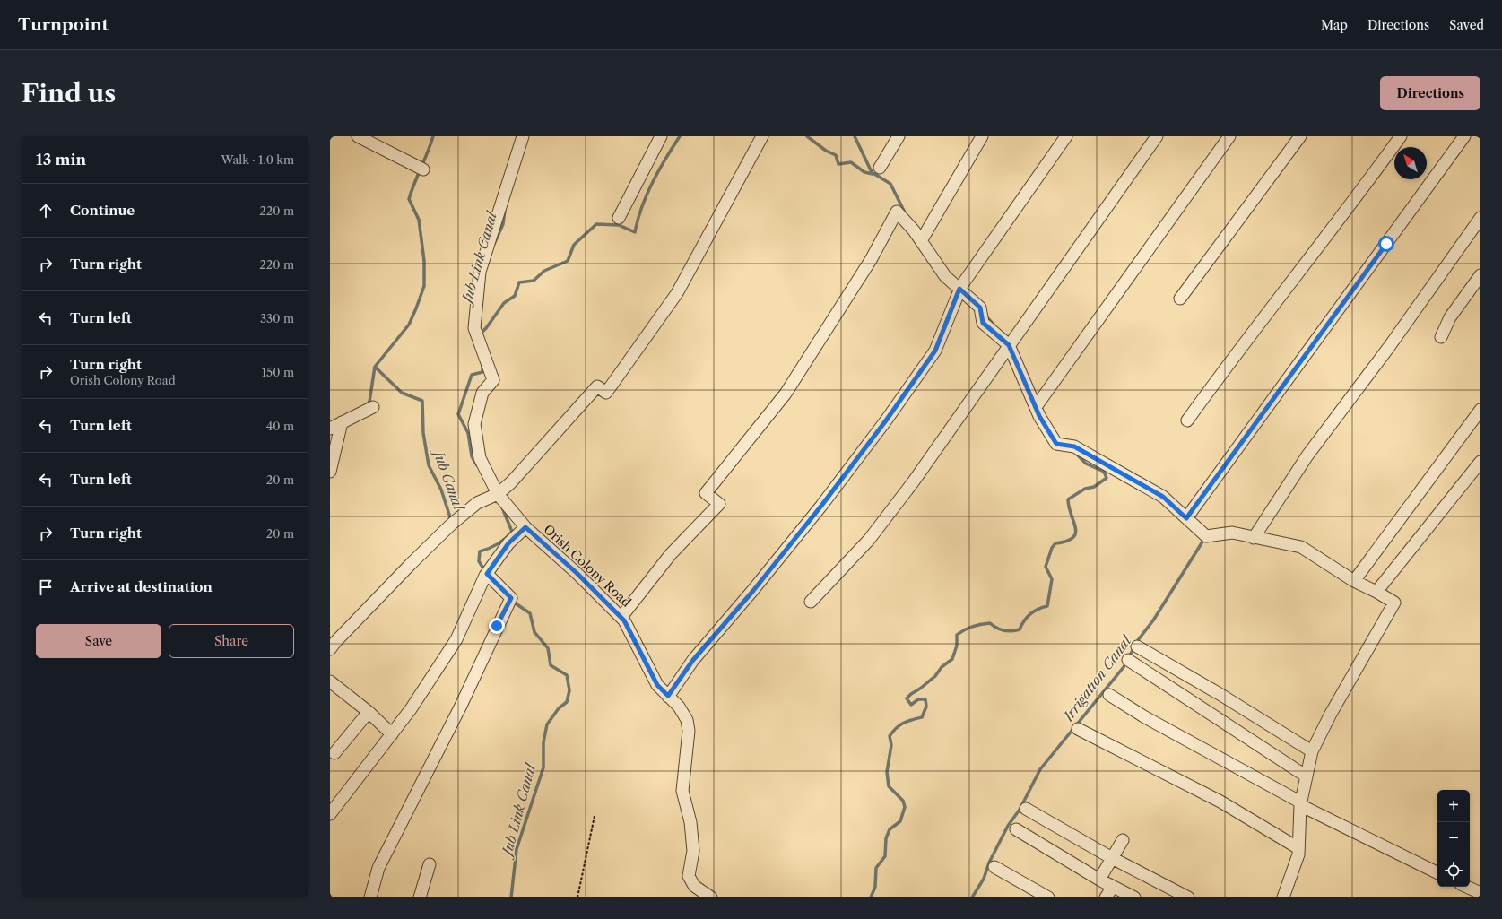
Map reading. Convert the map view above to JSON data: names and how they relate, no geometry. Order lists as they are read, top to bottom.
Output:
{
  "streets": {
    "street": ["Orish Colony Road"]
  },
  "water": ["Jub Link Canal", "Jub Canal", "Irrigation Canal"],
  "north": "top left",
  "page": {
    "header": "Turnpoint",
    "nav": ["Map", "Directions", "Saved"],
    "buttons": [
      "Directions",
      ["Save", "Share"]
    ],
    "title": "Find us",
    "heading": ["13 min", "Walk · 1.0 km"],
    "list": [
      ["Continue", "220 m"],
      ["Turn right", "220 m"],
      ["Turn left", "330 m"],
      ["Turn right", "Orish Colony Road", "150 m"],
      ["Turn left", "40 m"],
      ["Turn left", "20 m"],
      ["Turn right", "20 m"],
      "Arrive at destination"
    ],
    "map_buttons": ["+", "−"]
  }
}
